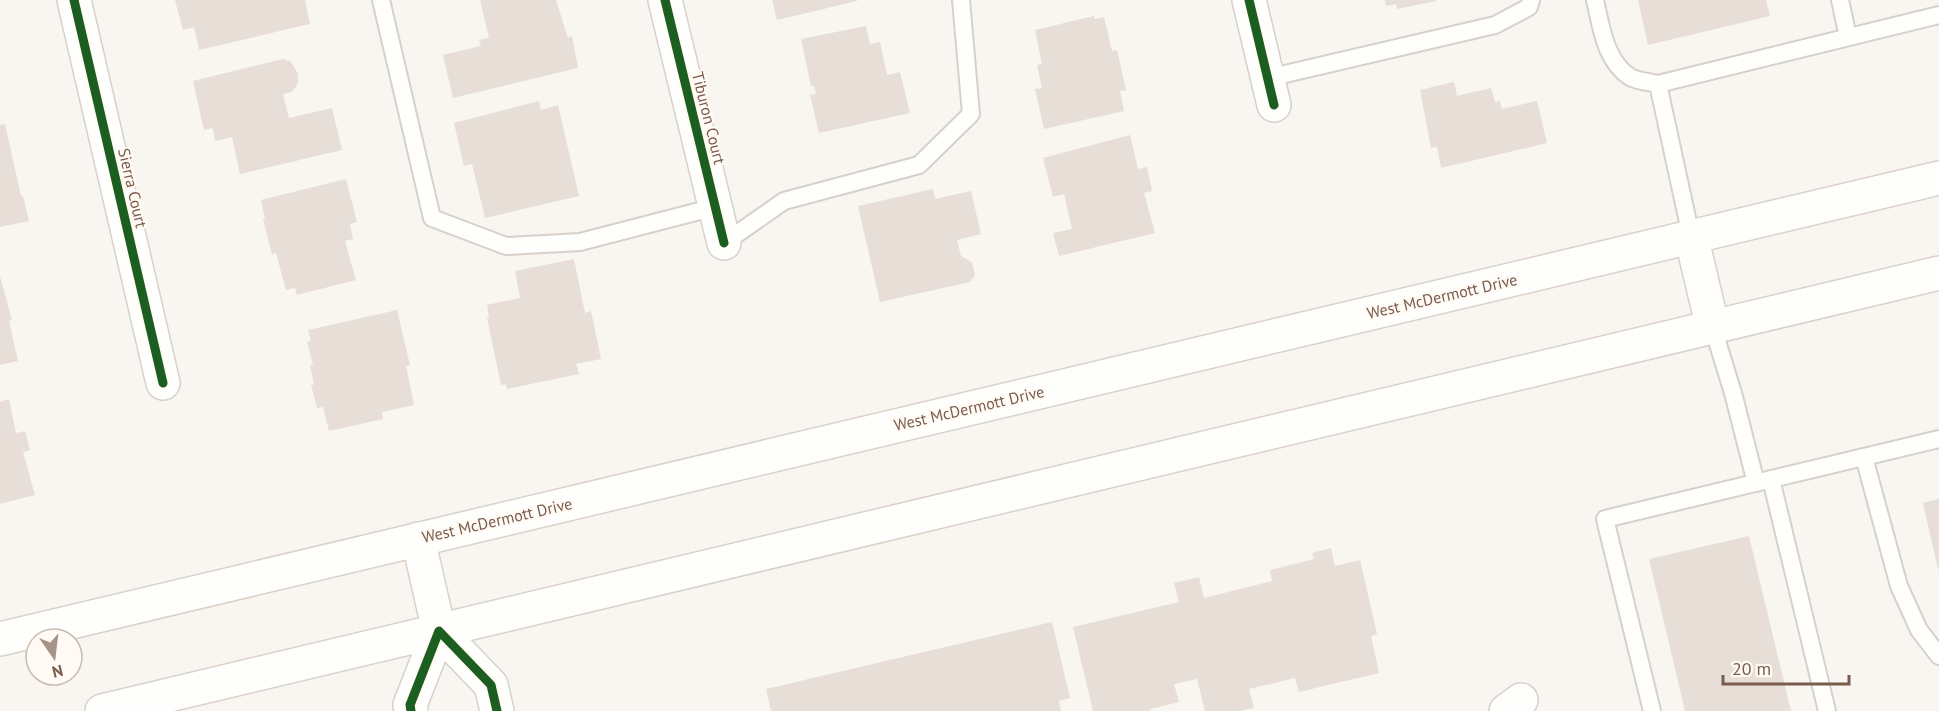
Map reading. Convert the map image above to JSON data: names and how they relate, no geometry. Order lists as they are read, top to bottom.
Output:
{
  "streets": {
    "main road": ["Tiburon Court", "Sierra Court", "West McDermott Drive"]
  },
  "scale_bar": "20 m",
  "north": "bottom"
}
